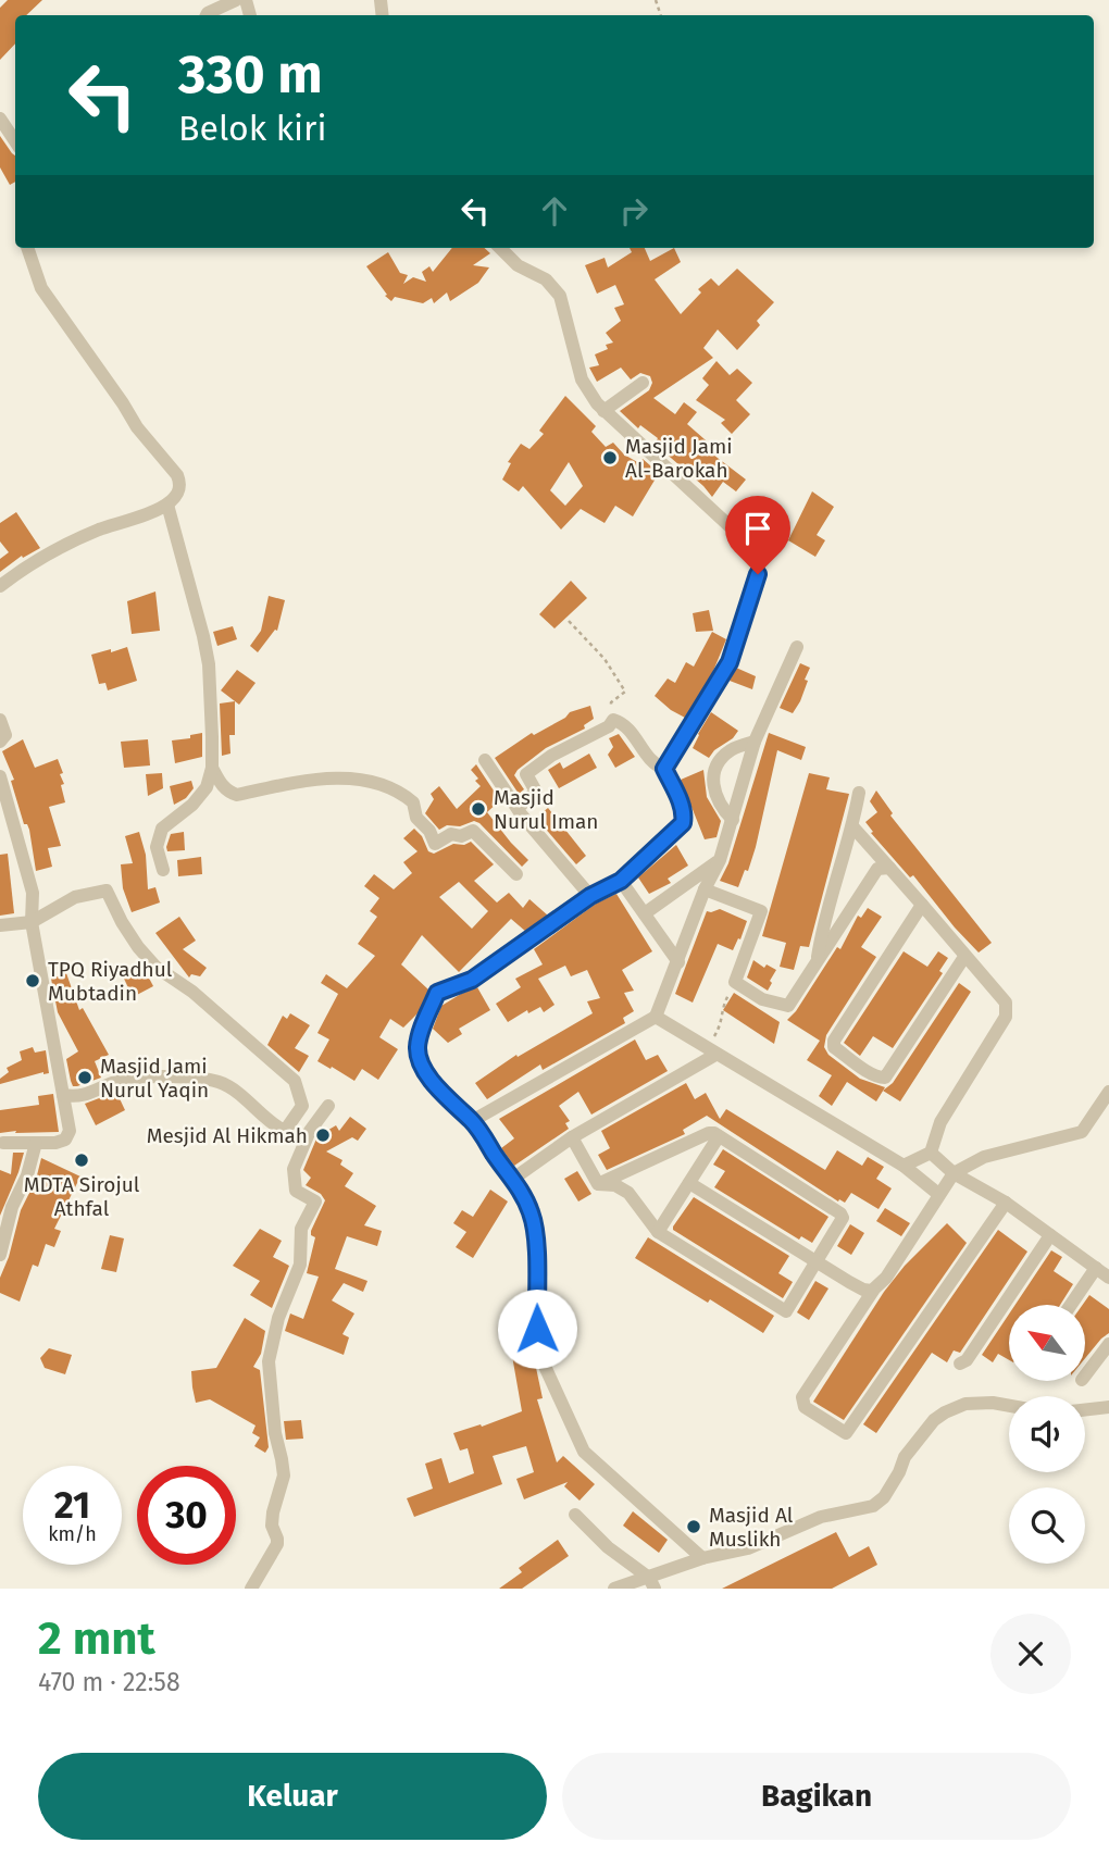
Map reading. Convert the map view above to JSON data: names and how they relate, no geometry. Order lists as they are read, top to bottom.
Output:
{
  "places": [
    "Masjid Jami Al-Barokah",
    "Masjid Nurul Iman",
    "TPQ Riyadhul Mubtadin",
    "Masjid Jami Nurul Yaqin",
    "Mesjid Al Hikmah",
    "MDTA Sirojul Athfal",
    "Masjid Al Muslikh"
  ],
  "north": "top left",
  "page": {
    "turn": ["330 m", "Belok kiri"],
    "speed": "21 km/h",
    "limit": "30",
    "heading": ["2 mnt", "470 m · 22:58"],
    "buttons": ["Keluar", "Bagikan"]
  }
}
